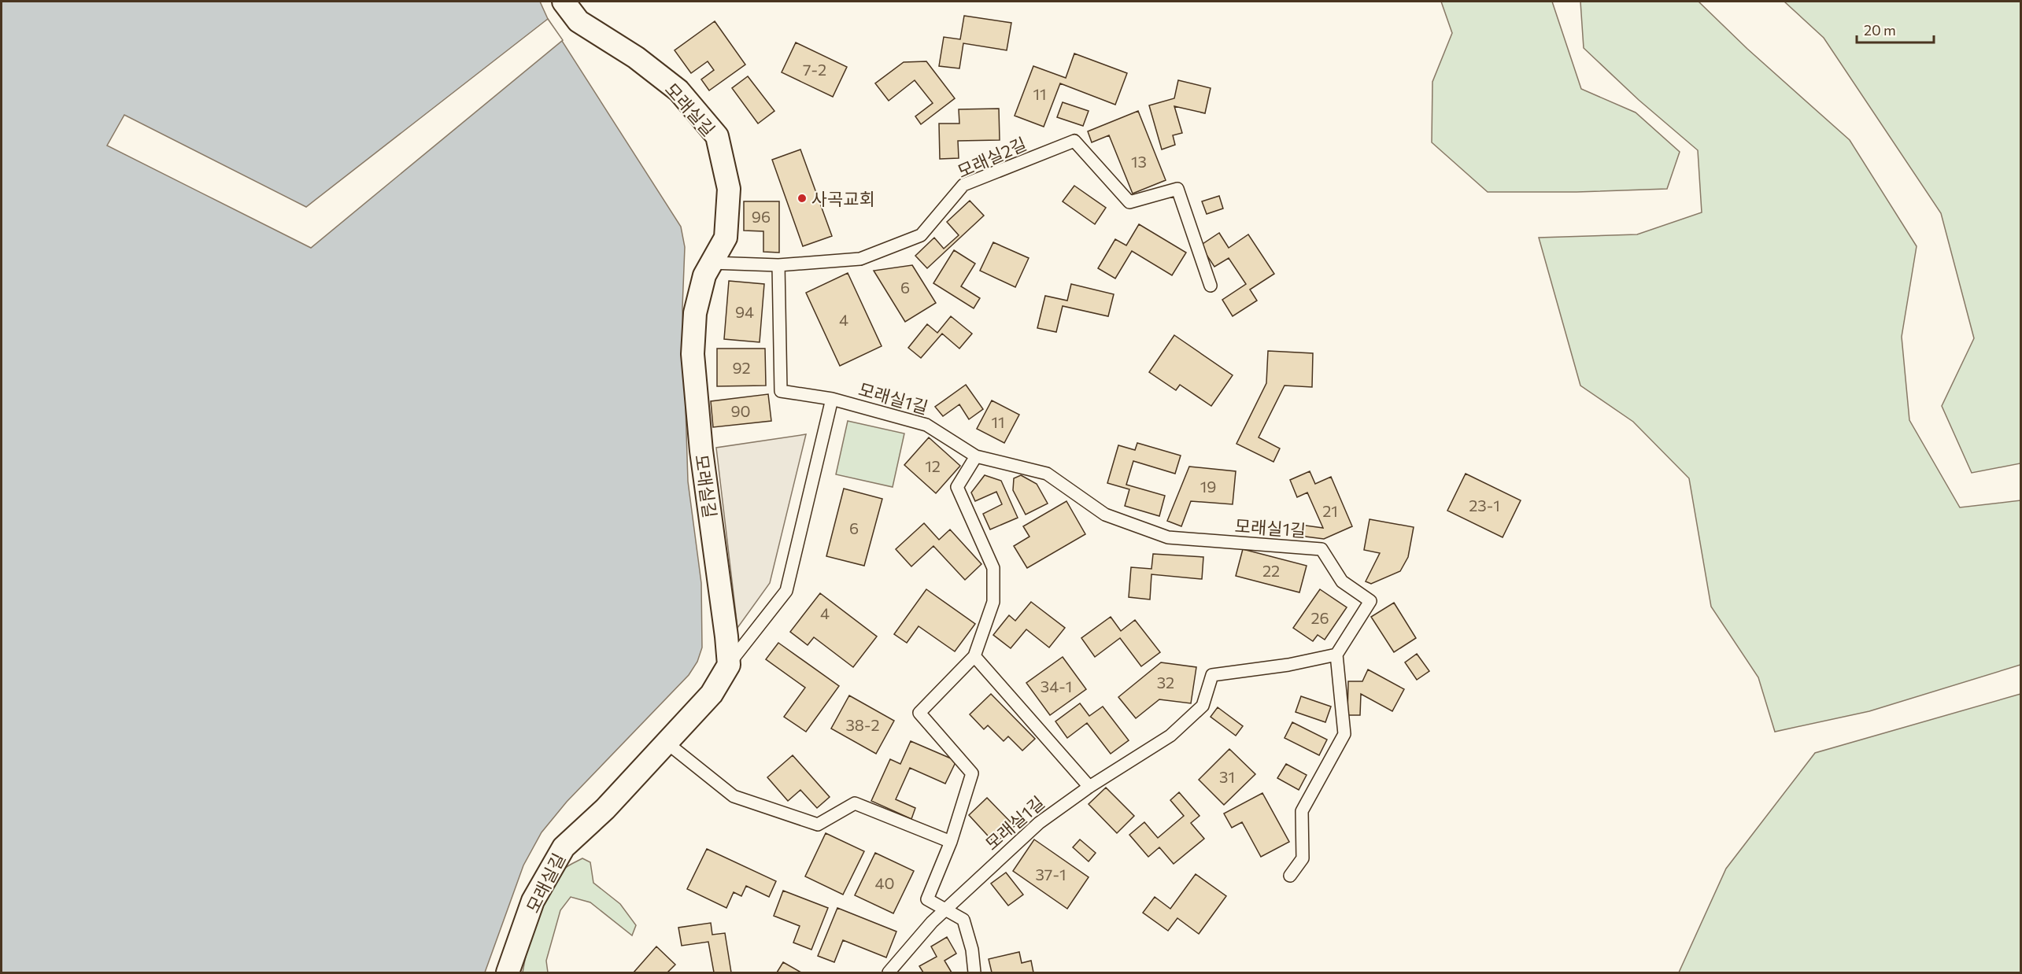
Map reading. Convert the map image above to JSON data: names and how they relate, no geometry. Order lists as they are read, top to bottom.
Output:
{
  "streets": {
    "street": ["모래실길"],
    "lane": ["모래실2길", "모래실1길"]
  },
  "crossings": [
    ["모래실길", "모래실2길"],
    ["모래실길", "모래실1길"]
  ],
  "places": ["사곡교회"],
  "house_numbers": [
    "7-2",
    "11",
    "13",
    "96",
    "6",
    "94",
    "4",
    "92",
    "90",
    "11",
    "12",
    "19",
    "23-1",
    "21",
    "6",
    "22",
    "4",
    "26",
    "32",
    "34-1",
    "38-2",
    "31",
    "37-1",
    "40"
  ],
  "scale_bar": "20 m"
}
